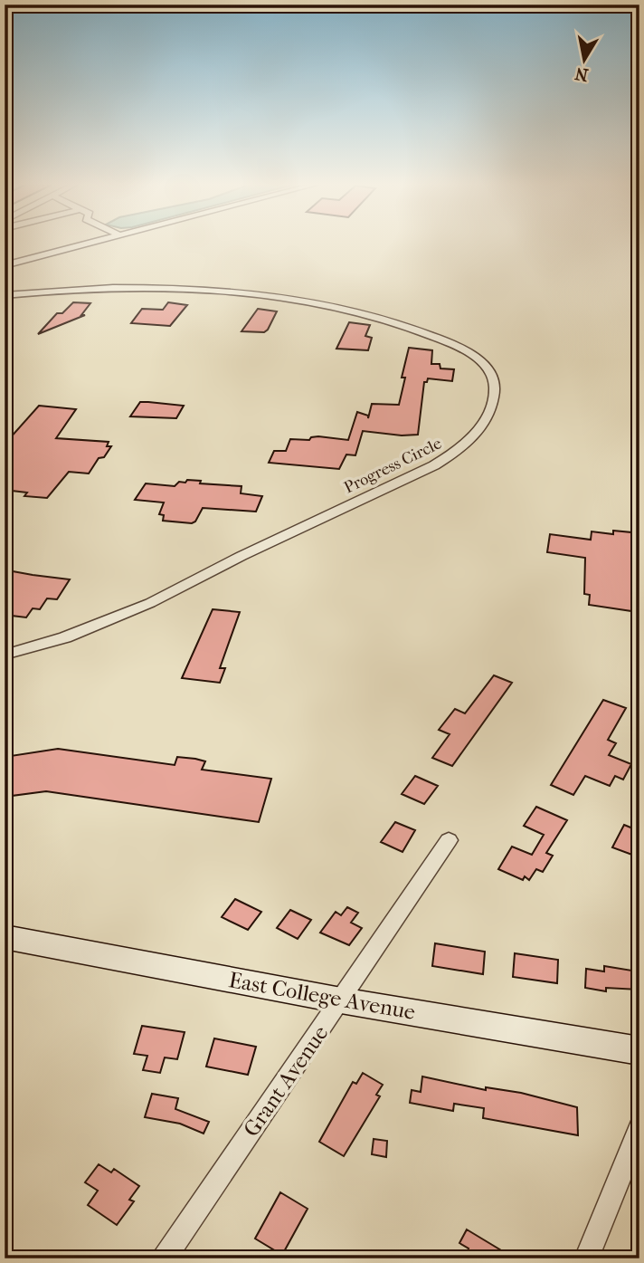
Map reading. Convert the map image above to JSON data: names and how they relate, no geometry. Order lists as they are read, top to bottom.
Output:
{
  "streets": {
    "main road": ["East College Avenue"],
    "street": ["Progress Circle", "Grant Avenue"]
  },
  "crossings": [
    ["East College Avenue", "Grant Avenue"]
  ],
  "north": "bottom"
}
